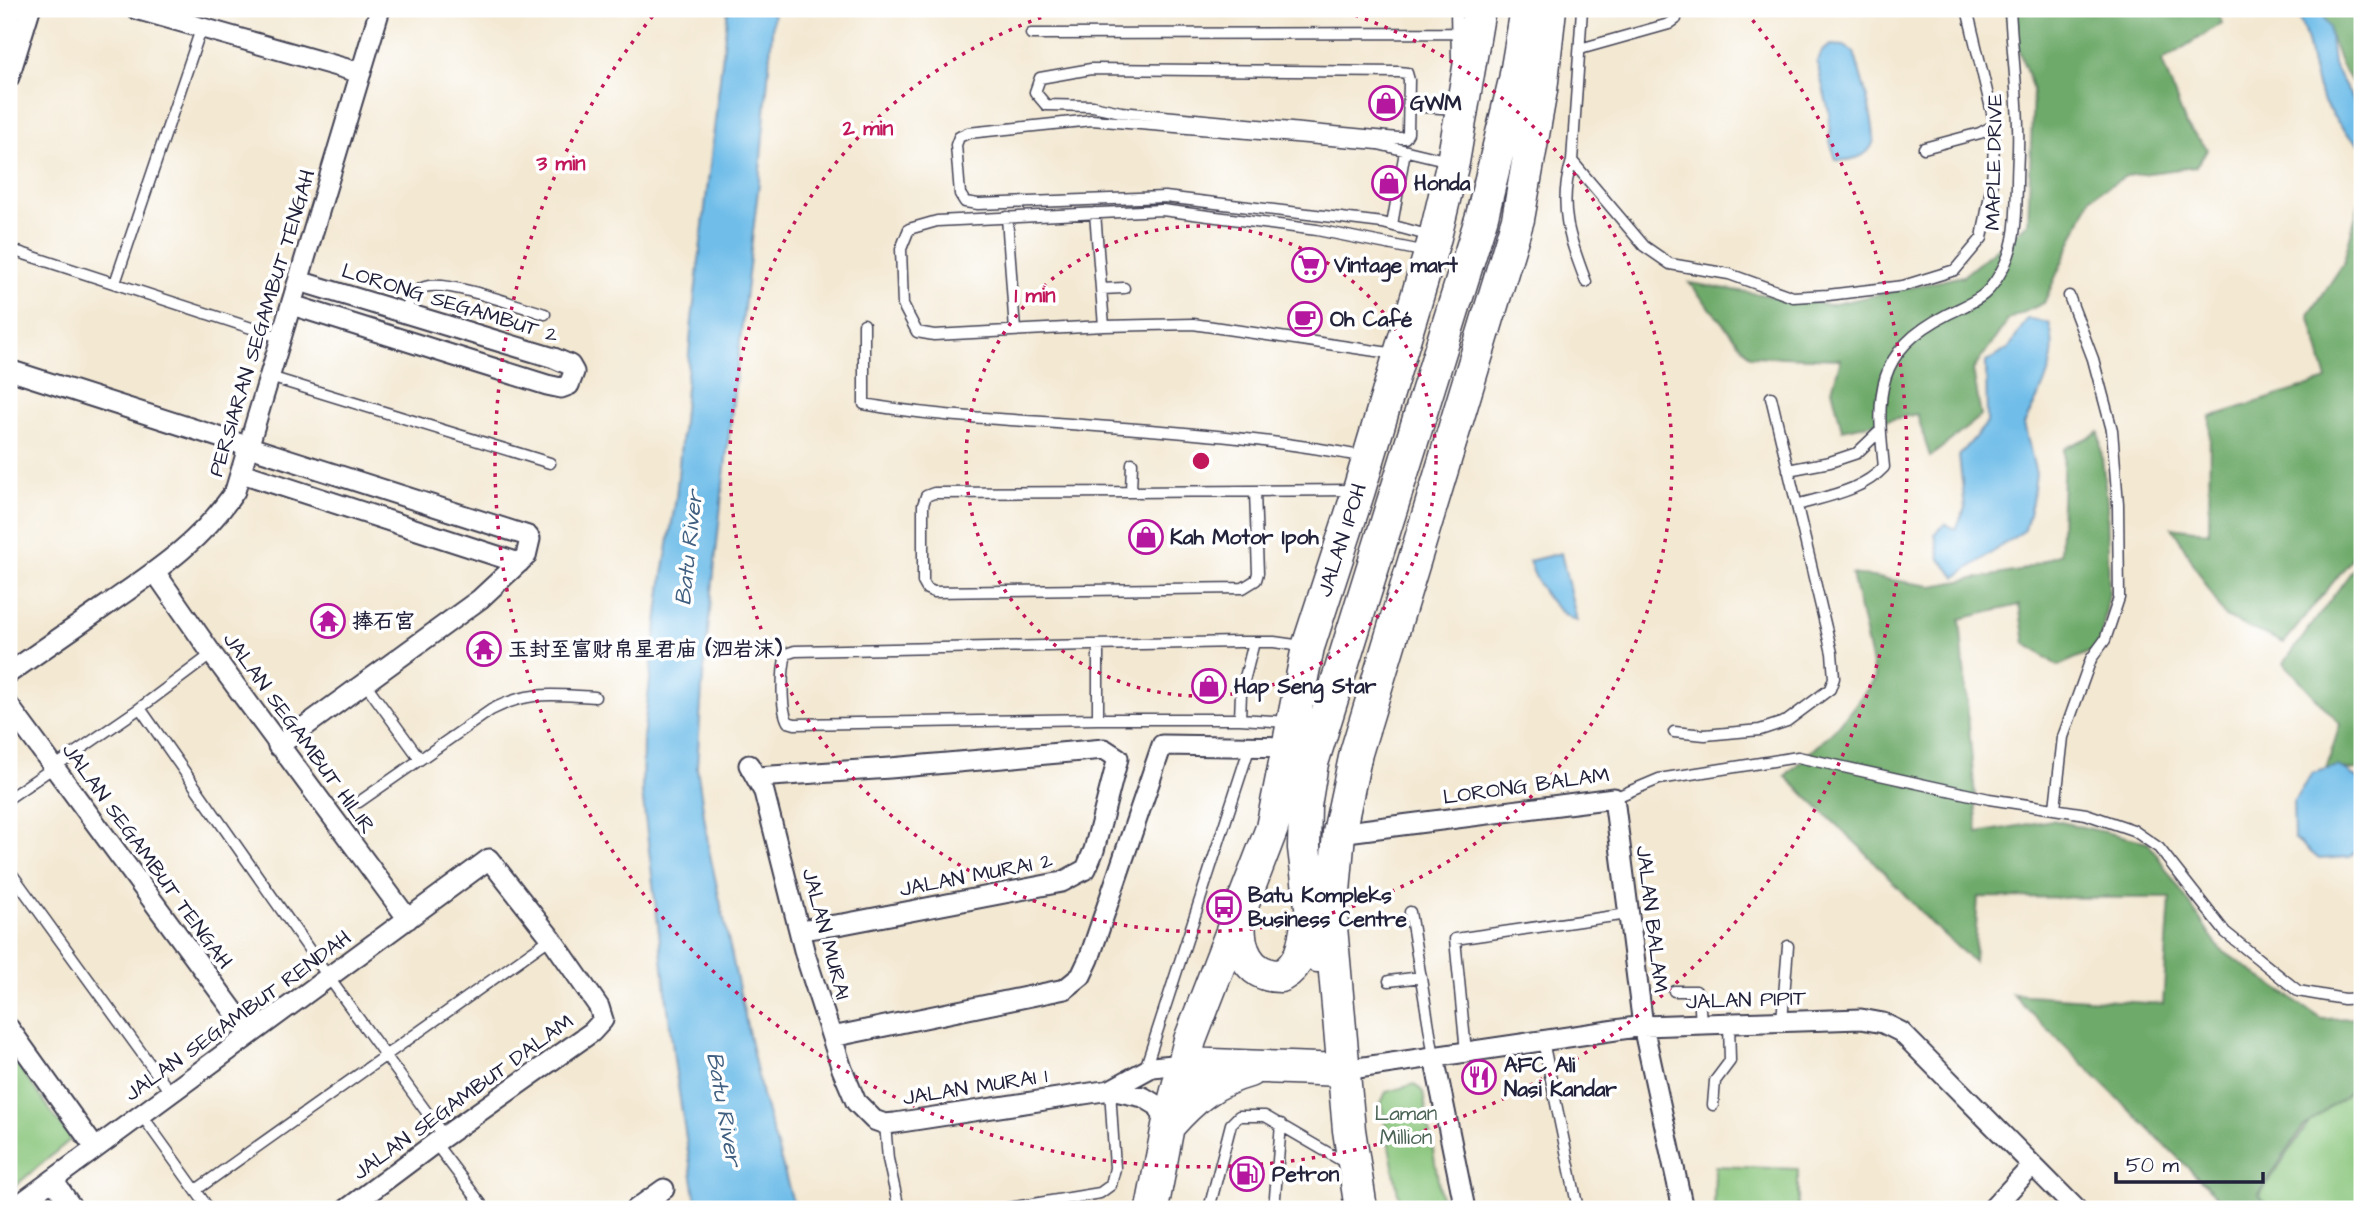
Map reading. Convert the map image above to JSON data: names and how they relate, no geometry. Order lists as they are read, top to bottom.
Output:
{
  "streets": {
    "main road": ["JALAN IPOH"],
    "street": [
      "LORONG SEGAMBUT 2",
      "PERSIARAN SEGAMBUT TENGAH",
      "JALAN SEGAMBUT HILIR",
      "LORONG BALAM",
      "JALAN SEGAMBUT TENGAH",
      "JALAN MURAI 2",
      "JALAN BALAM",
      "JALAN MURAI",
      "JALAN PIPIT",
      "JALAN SEGAMBUT RENDAH",
      "JALAN MURAI 1",
      "JALAN SEGAMBUT DALAM"
    ],
    "lane": ["MAPLE DRIVE"]
  },
  "crossings": [
    ["LORONG SEGAMBUT 2", "PERSIARAN SEGAMBUT TENGAH"],
    ["PERSIARAN SEGAMBUT TENGAH", "JALAN SEGAMBUT HILIR"],
    ["JALAN IPOH", "JALAN PIPIT"],
    ["JALAN IPOH", "JALAN MURAI 1"],
    ["JALAN SEGAMBUT HILIR", "JALAN SEGAMBUT RENDAH"],
    ["LORONG BALAM", "JALAN BALAM"],
    ["JALAN SEGAMBUT TENGAH", "JALAN SEGAMBUT RENDAH"],
    ["JALAN MURAI 2", "JALAN MURAI"],
    ["JALAN BALAM", "JALAN PIPIT"],
    ["JALAN MURAI", "JALAN MURAI 1"],
    ["JALAN SEGAMBUT RENDAH", "JALAN SEGAMBUT DALAM"]
  ],
  "water": ["Batu River"],
  "parks": ["Laman Million"],
  "places": {
    "shop": [
      "GWM",
      "Honda",
      "Kah Motor Ipoh",
      "Hap Seng Star"
    ],
    "supermarket": ["Vintage mart"],
    "cafe": ["Oh Café"],
    "temple": ["捧石宫", "玉封至富财帛星君庙 (泗岩沫)"],
    "bus stop": ["Batu Kompleks Business Centre"],
    "restaurant": ["AFC Ali Nasi Kandar"],
    "fuel station": ["Petron"]
  },
  "scale_bar": "50 m",
  "rings": ["2 min", "3 min", "1 min"]
}
